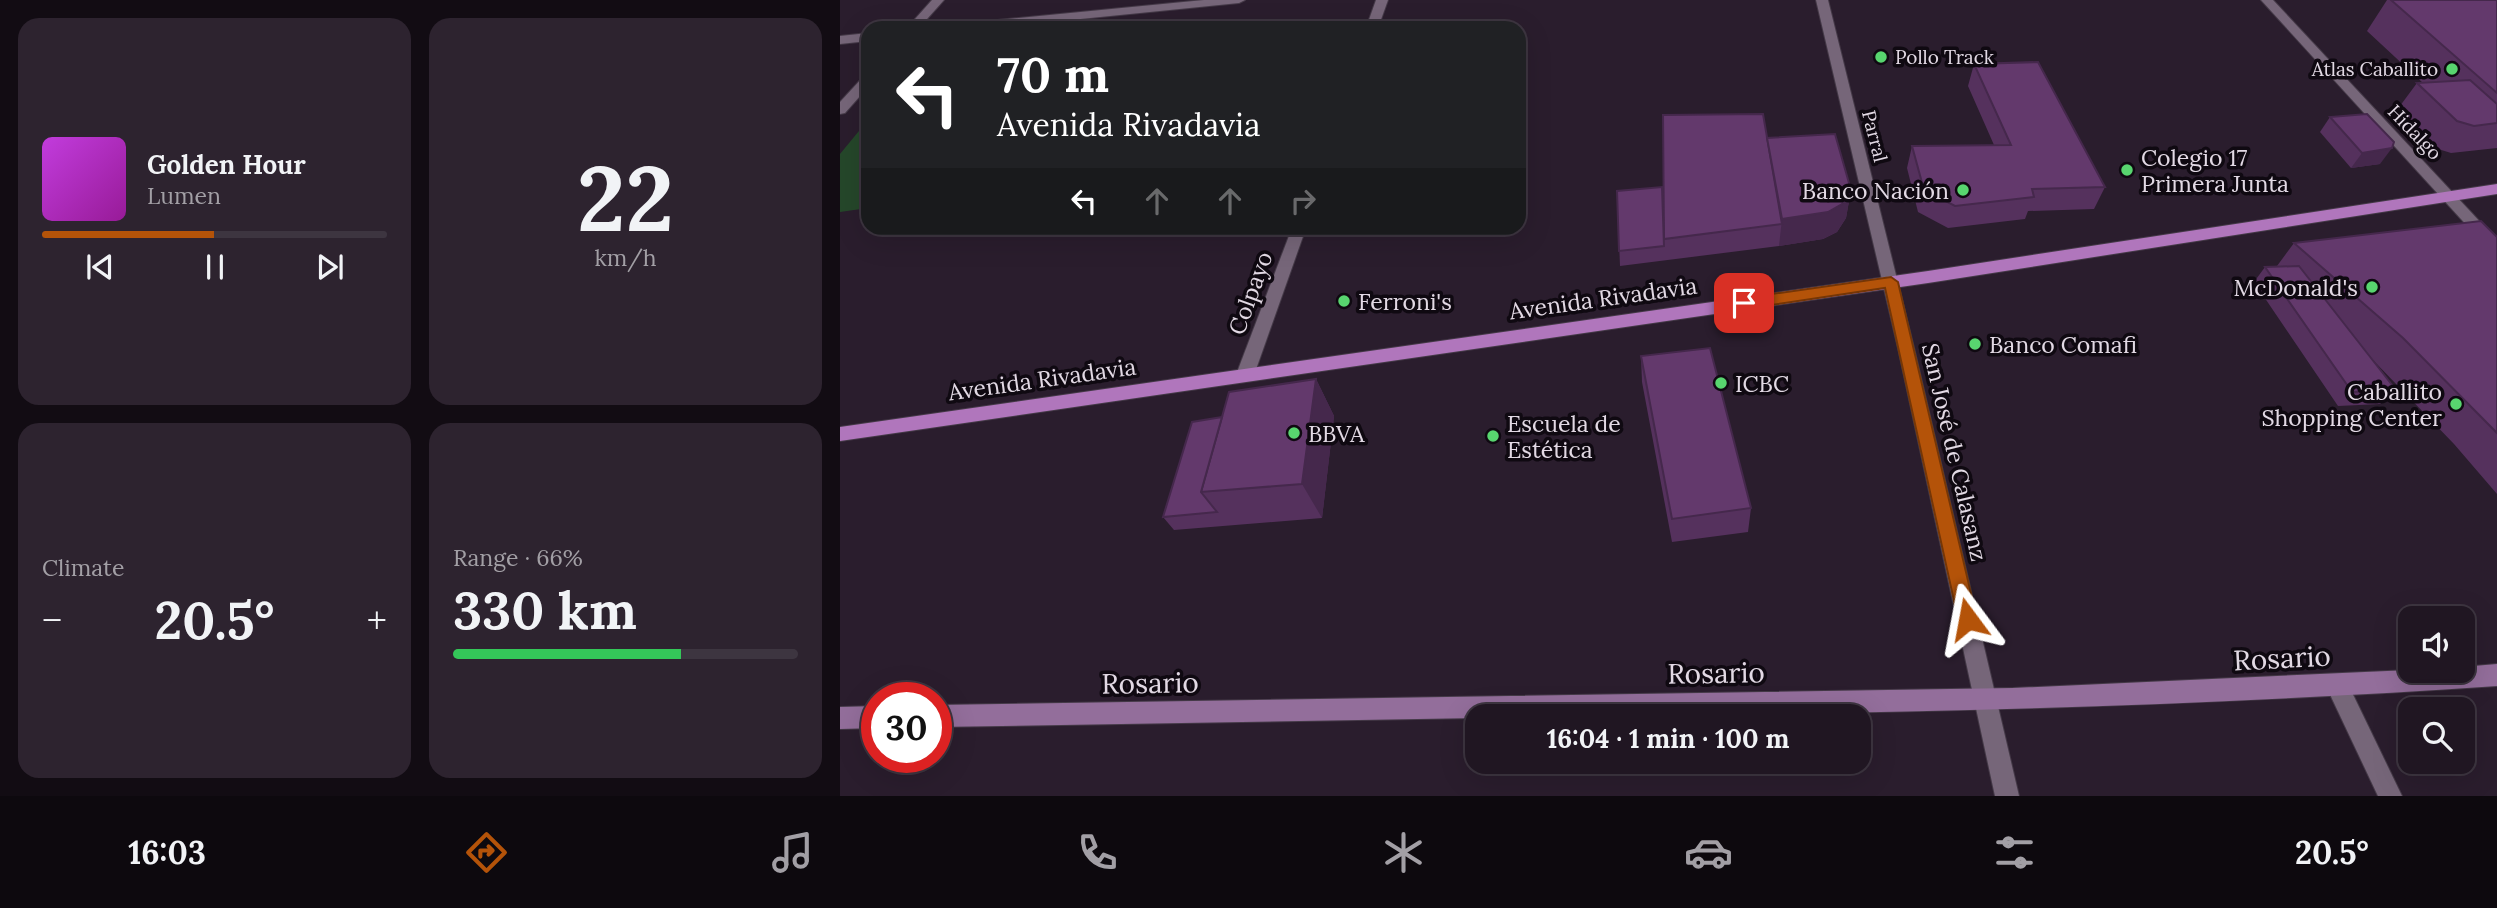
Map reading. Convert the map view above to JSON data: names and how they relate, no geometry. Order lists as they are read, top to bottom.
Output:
{
  "streets": {
    "main road": ["Avenida Rivadavia"],
    "street": [
      "Hidalgo",
      "Parral",
      "Colpayo",
      "San José de Calasanz",
      "Rosario"
    ]
  },
  "crossings": [
    ["Hidalgo", "Avenida Rivadavia"],
    ["Parral", "Avenida Rivadavia"],
    ["Parral", "San José de Calasanz"],
    ["Colpayo", "Avenida Rivadavia"],
    ["Avenida Rivadavia", "San José de Calasanz"],
    ["San José de Calasanz", "Rosario"]
  ],
  "places": [
    "Pollo Track",
    "Atlas Caballito",
    "Colegio 17 Primera Junta",
    "Banco Nación",
    "McDonald's",
    "Ferroni's",
    "Banco Comafi",
    "ICBC",
    "Caballito Shopping Center",
    "BBVA",
    "Escuela de Estética"
  ],
  "page": {
    "tile": [
      ["22", "km/h"],
      "Climate",
      ["Range · 66%", "330 km"]
    ],
    "turn": ["70 m", "Avenida Rivadavia"],
    "song": ["Golden Hour", "Lumen"],
    "heat": ["−", "20.5°", "+"],
    "limit": "30",
    "trip": "16:04 · 1 min · 100 m",
    "tabs": ["16:03", "20.5°"]
  }
}
